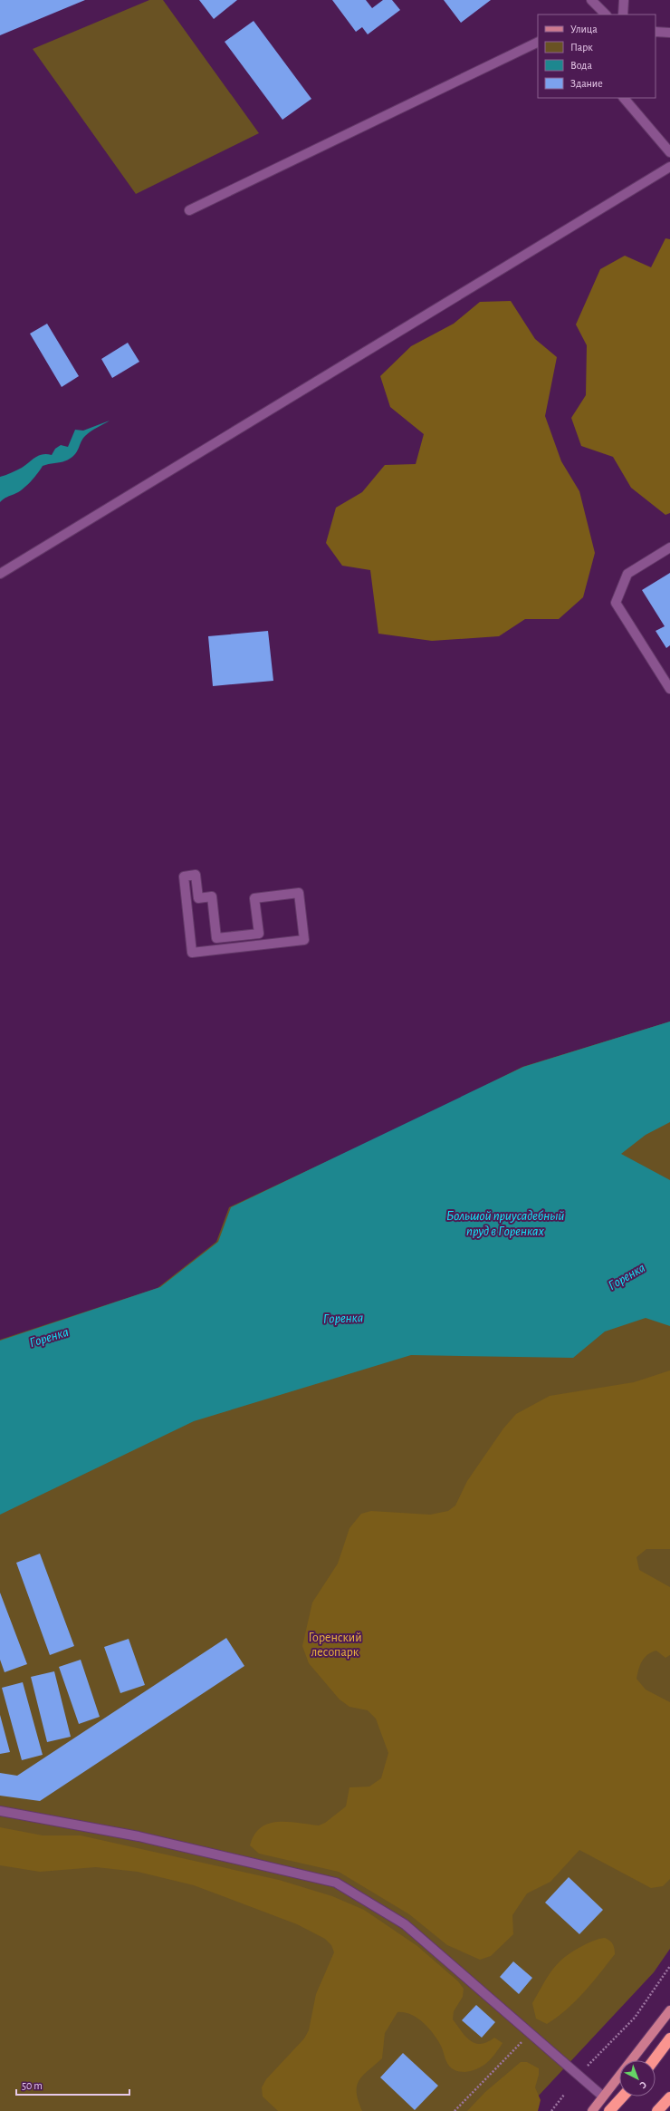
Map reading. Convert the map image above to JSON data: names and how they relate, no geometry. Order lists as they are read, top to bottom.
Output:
{
  "water": ["Большой приусадебный пруд в Горенках", "Горенка"],
  "parks": ["Горенский лесопарк"],
  "legend": [
    "Улица",
    "Парк",
    "Вода",
    "Здание"
  ],
  "scale_bar": "50 m",
  "north": "bottom right"
}
